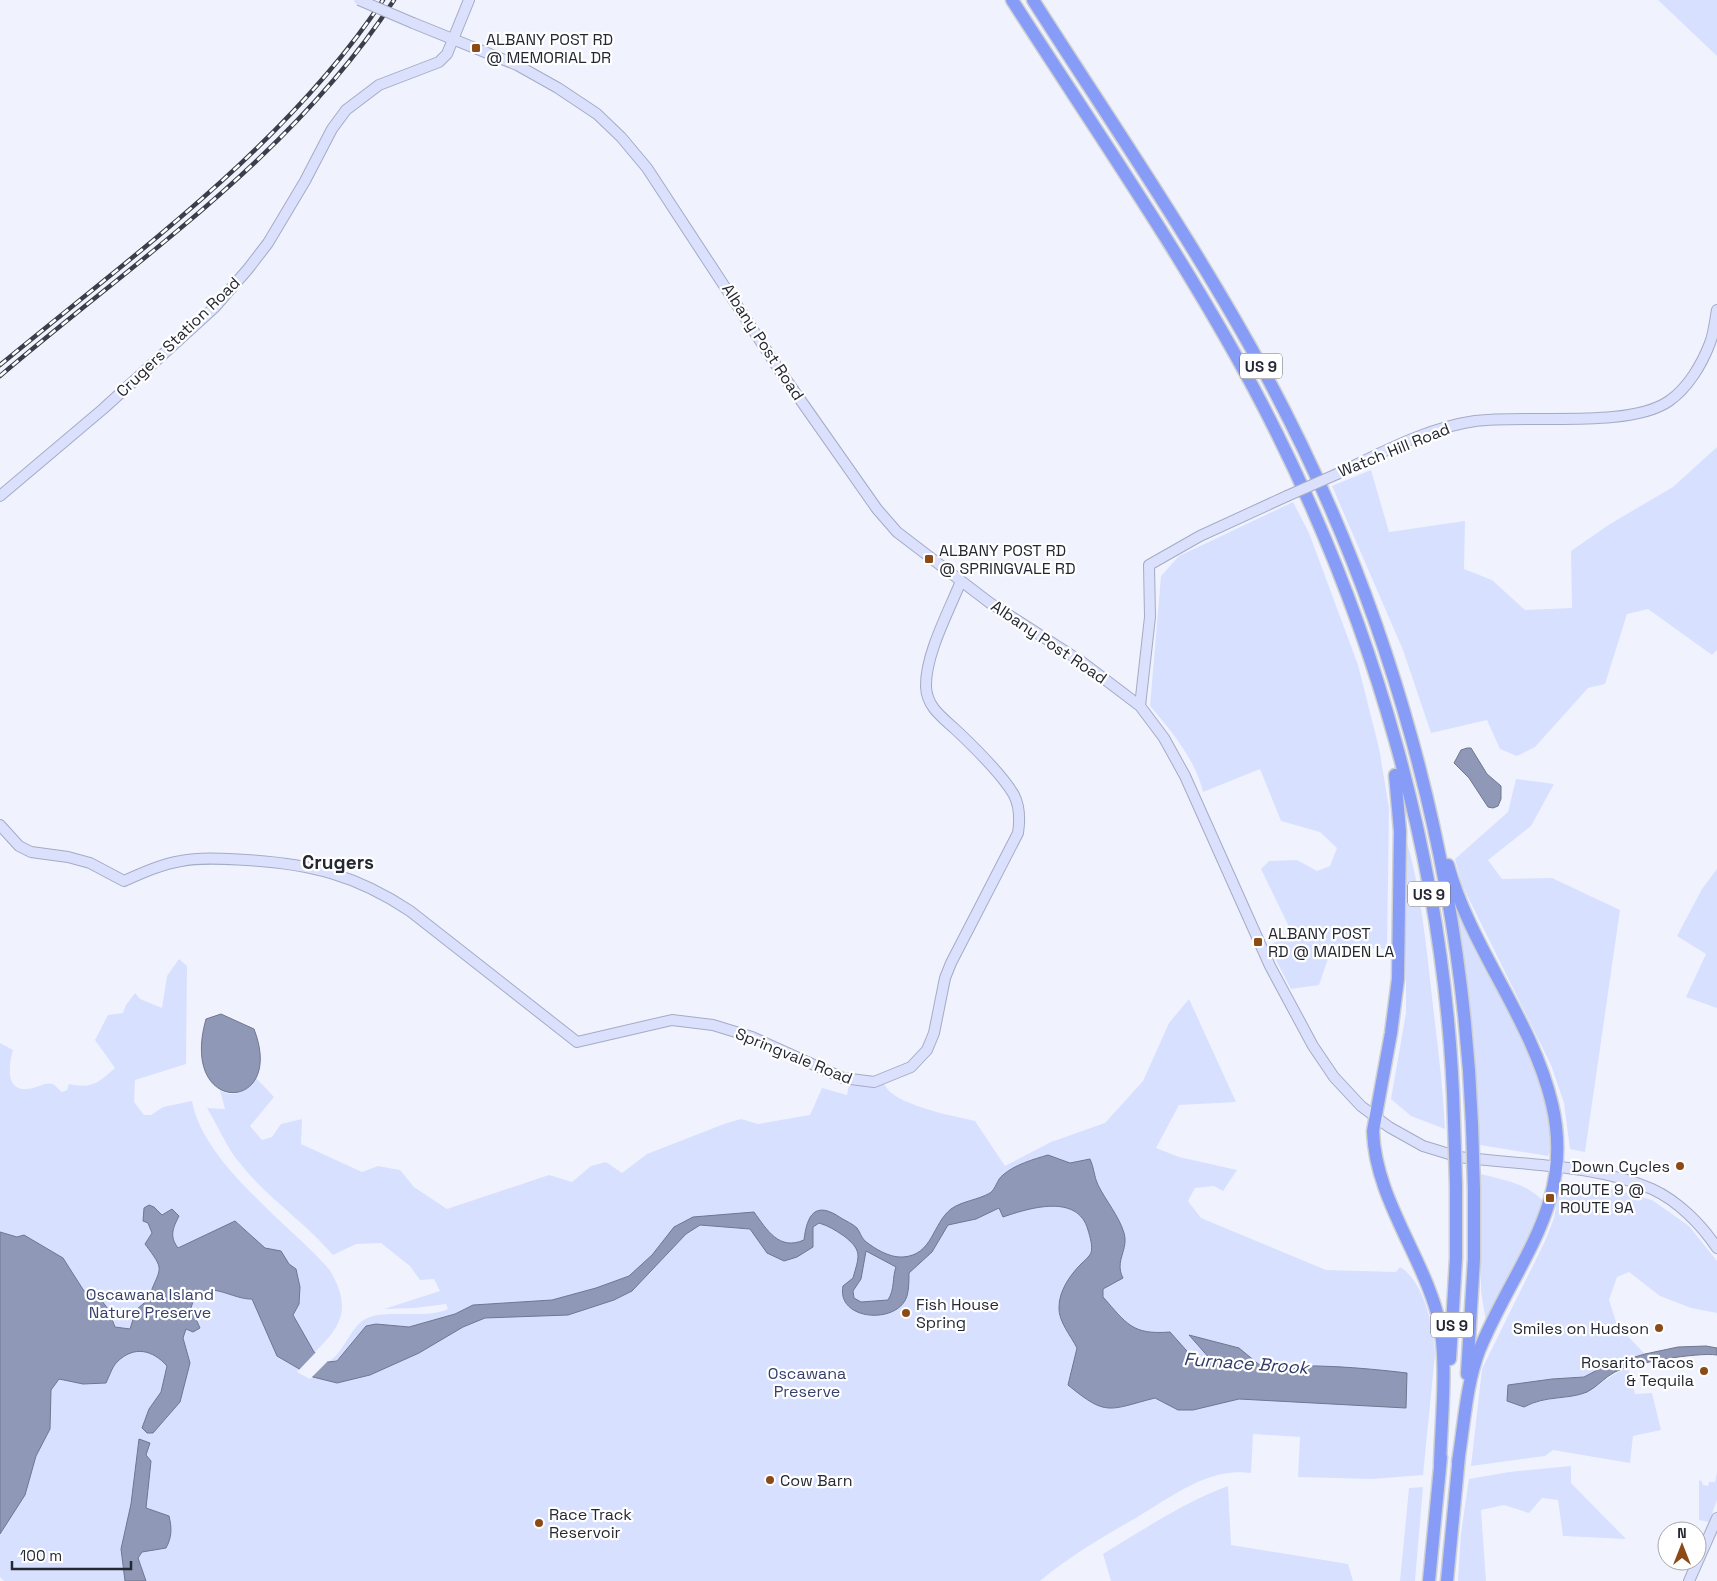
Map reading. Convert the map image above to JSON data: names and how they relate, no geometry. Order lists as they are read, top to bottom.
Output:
{
  "streets": {
    "highway": ["US 9"],
    "street": [
      "Crugers Station Road",
      "Albany Post Road",
      "Watch Hill Road",
      "Springvale Road"
    ]
  },
  "crossings": [
    ["Crugers Station Road", "Albany Post Road"],
    ["Albany Post Road", "Watch Hill Road"],
    ["Albany Post Road", "Springvale Road"]
  ],
  "districts": ["Crugers"],
  "water": ["Furnace Brook"],
  "parks": ["Oscawana Island Nature Preserve", "Oscawana Preserve"],
  "places": {
    "transit": [
      "ALBANY POST RD @ MEMORIAL DR",
      "ALBANY POST RD @ SPRINGVALE RD",
      "ALBANY POST RD @ MAIDEN LA",
      "ROUTE 9 @ ROUTE 9A"
    ],
    "other": [
      "Down Cycles",
      "Fish House Spring",
      "Smiles on Hudson",
      "Rosarito Tacos & Tequila",
      "Cow Barn",
      "Race Track Reservoir"
    ]
  },
  "scale_bar": "100 m",
  "north": "top"
}
